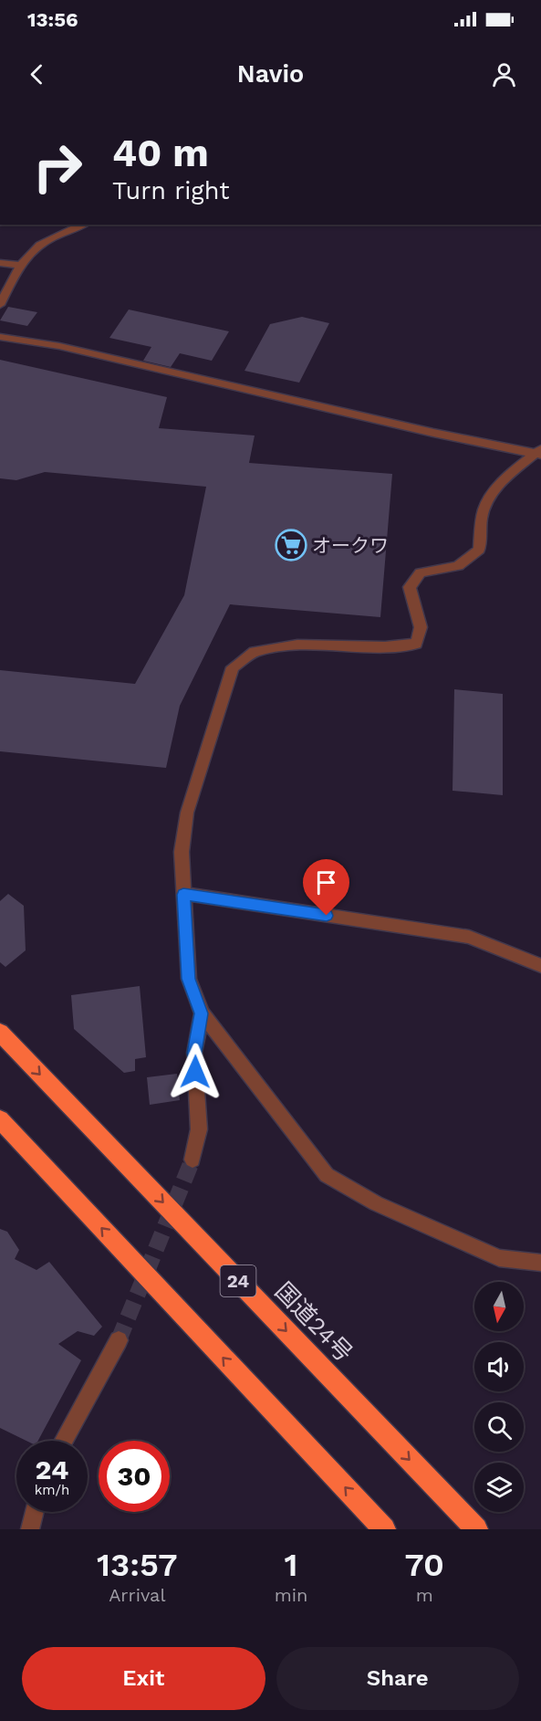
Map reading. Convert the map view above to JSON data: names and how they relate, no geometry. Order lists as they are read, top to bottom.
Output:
{
  "streets": {
    "highway": ["24", "国道24号"]
  },
  "places": {
    "supermarket": ["オークワ"]
  },
  "north": "bottom",
  "page": {
    "status": "13:56",
    "header": "Navio",
    "turn": ["40 m", "Turn right"],
    "speed": "24 km/h",
    "limit": "30",
    "eta": [
      "13:57",
      "Arrival",
      "1",
      "min",
      "70",
      "m"
    ],
    "buttons": ["Exit", "Share"]
  }
}
